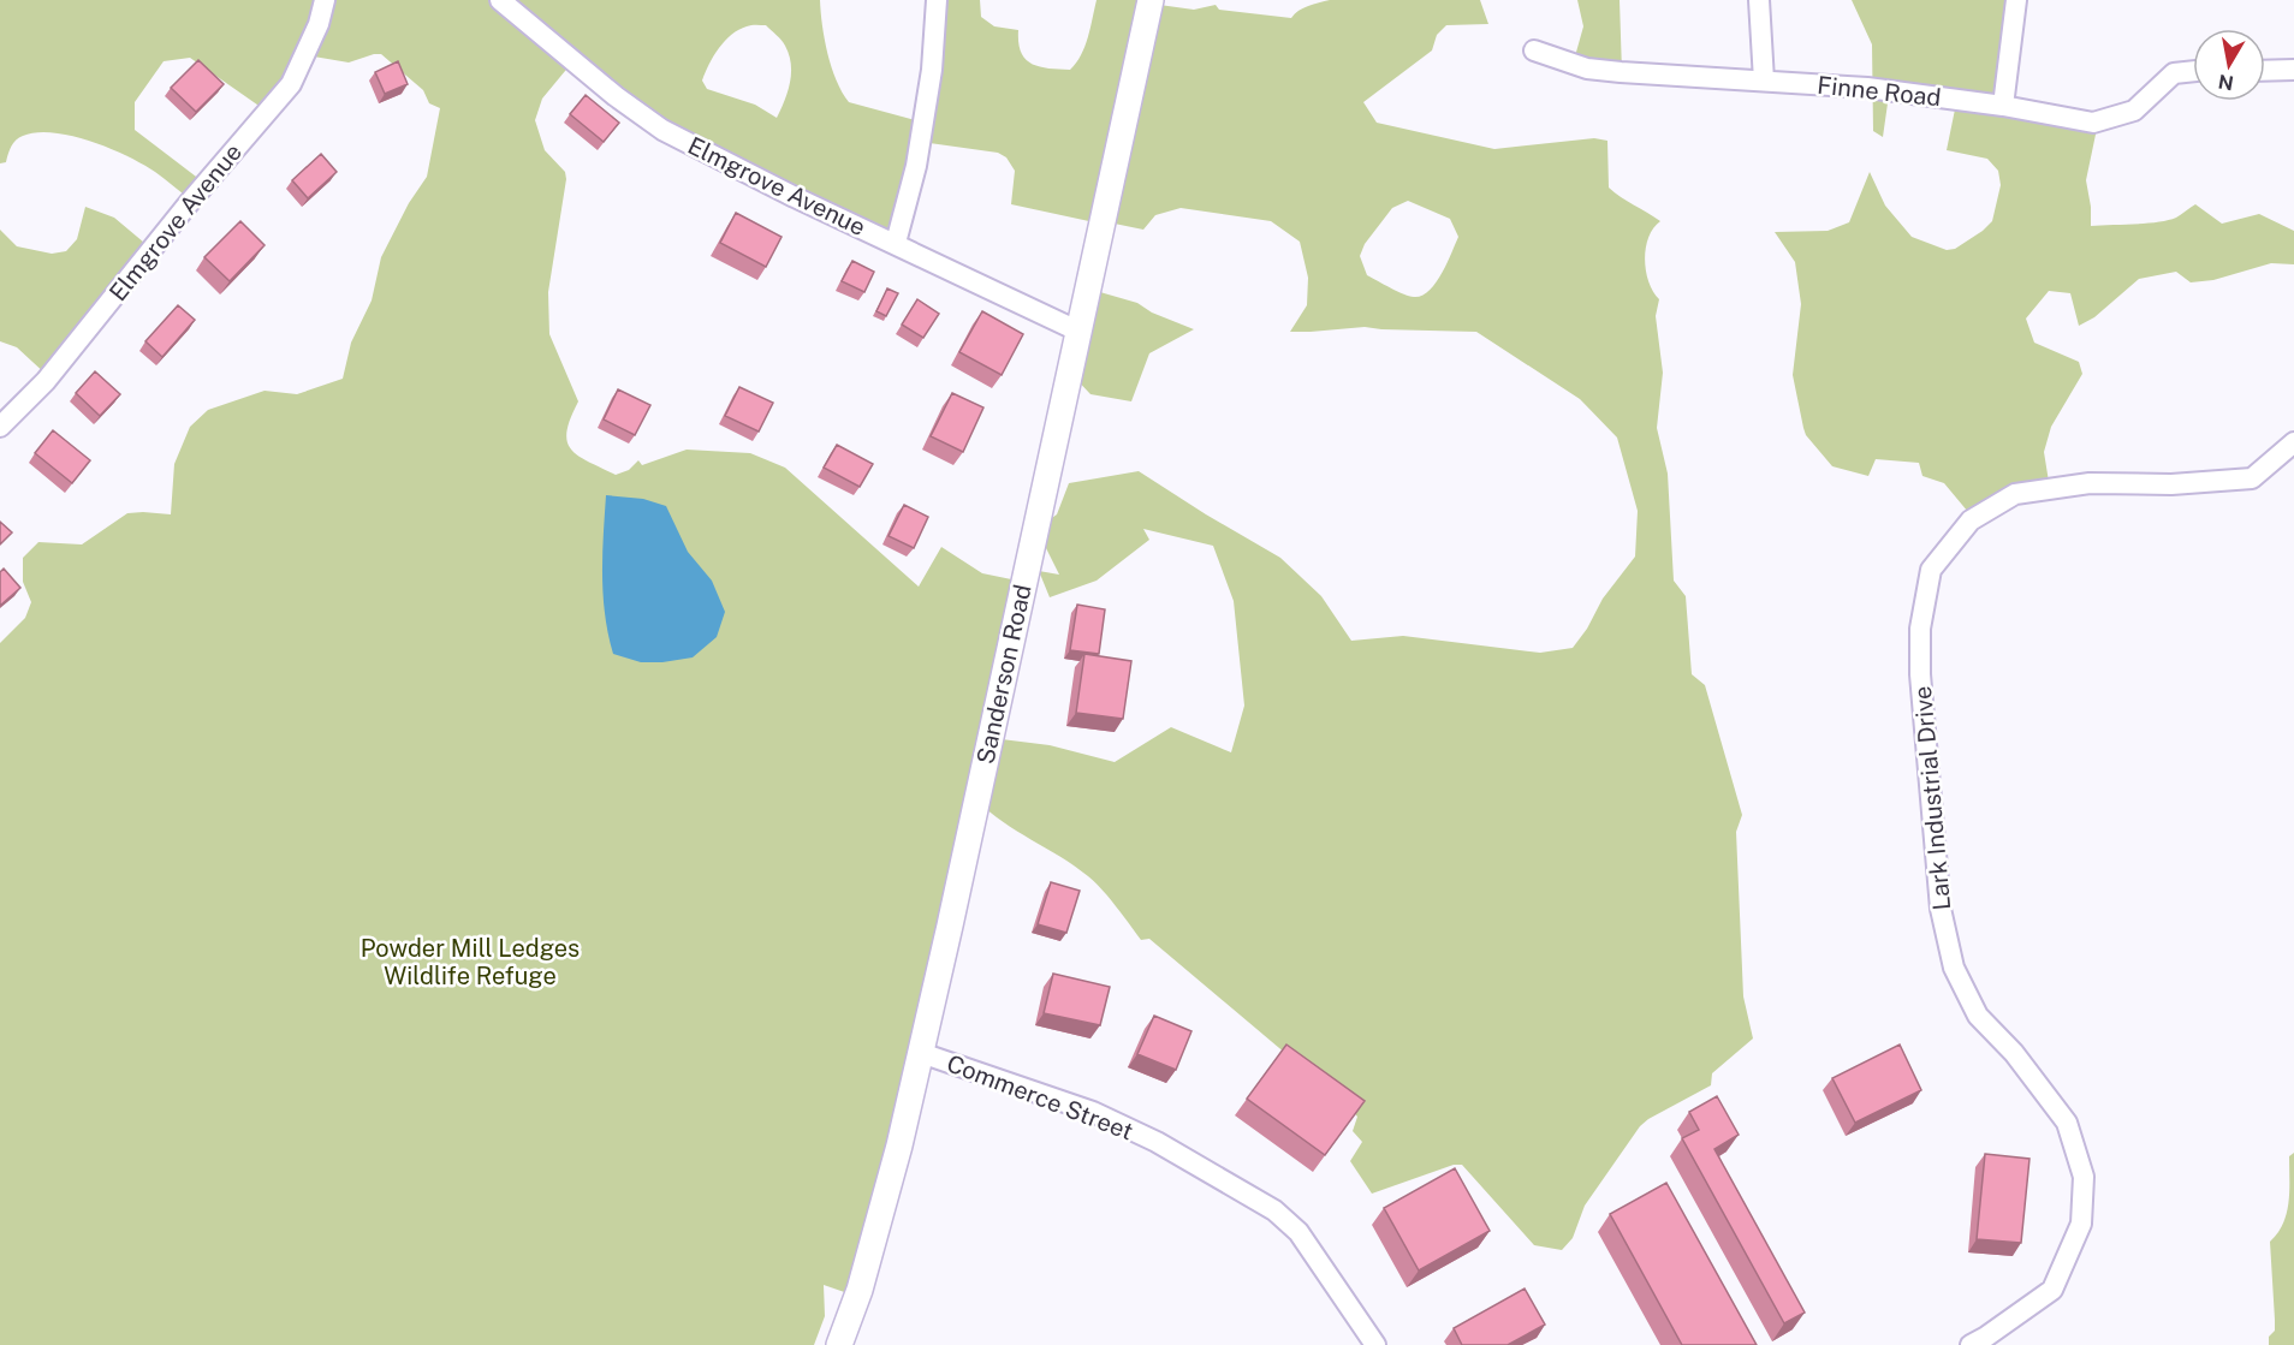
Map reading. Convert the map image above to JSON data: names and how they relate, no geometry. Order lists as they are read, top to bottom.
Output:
{
  "streets": {
    "main road": ["Sanderson Road"],
    "street": [
      "Finne Road",
      "Elmgrove Avenue",
      "Lark Industrial Drive",
      "Commerce Street"
    ]
  },
  "crossings": [
    ["Elmgrove Avenue", "Sanderson Road"],
    ["Sanderson Road", "Commerce Street"]
  ],
  "parks": ["Powder Mill Ledges Wildlife Refuge"],
  "north": "bottom"
}
